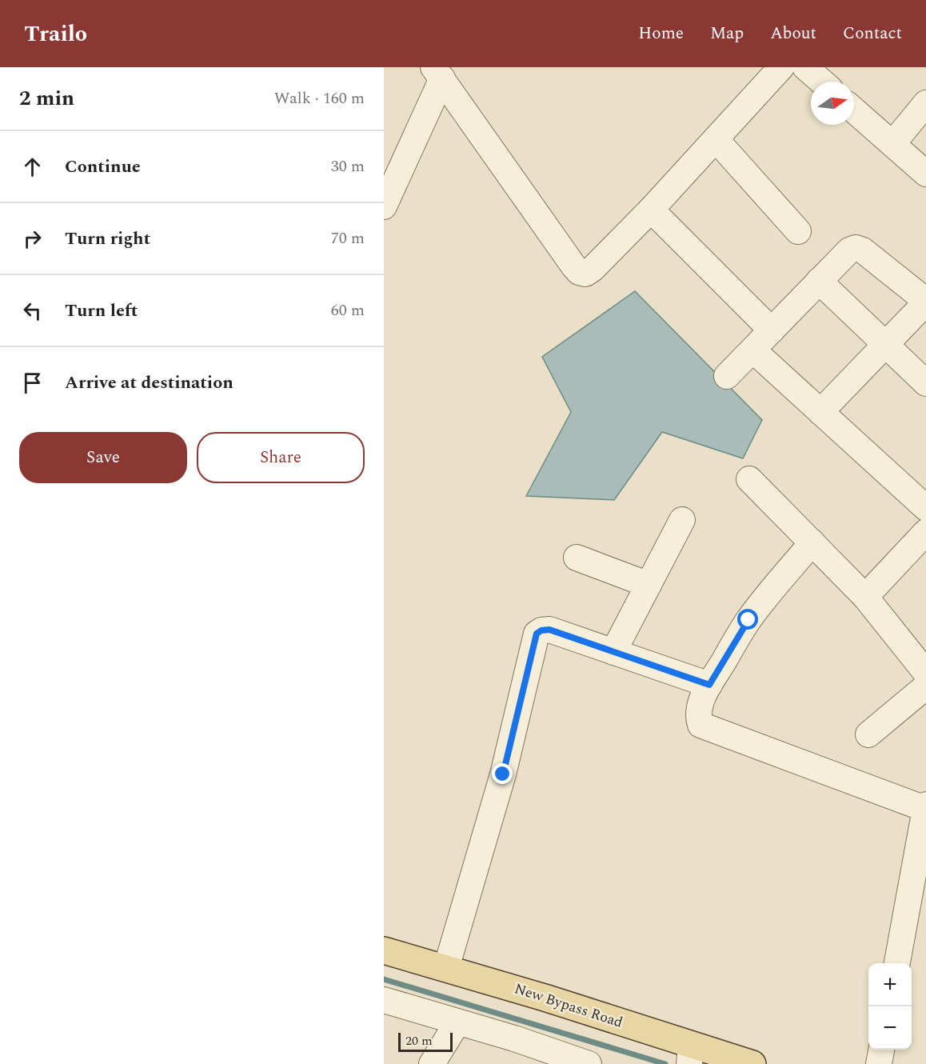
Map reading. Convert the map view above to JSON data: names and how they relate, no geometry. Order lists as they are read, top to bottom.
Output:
{
  "streets": {
    "main road": ["New Bypass Road"]
  },
  "scale_bar": "20 m",
  "north": "right",
  "page": {
    "header": "Trailo",
    "nav": [
      "Home",
      "Map",
      "About",
      "Contact"
    ],
    "heading": ["2 min", "Walk · 160 m"],
    "list": [
      ["Continue", "30 m"],
      ["Turn right", "70 m"],
      ["Turn left", "60 m"],
      "Arrive at destination"
    ],
    "buttons": ["Save", "Share"],
    "map_buttons": ["+", "−"],
    "scale": "20 m"
  }
}
